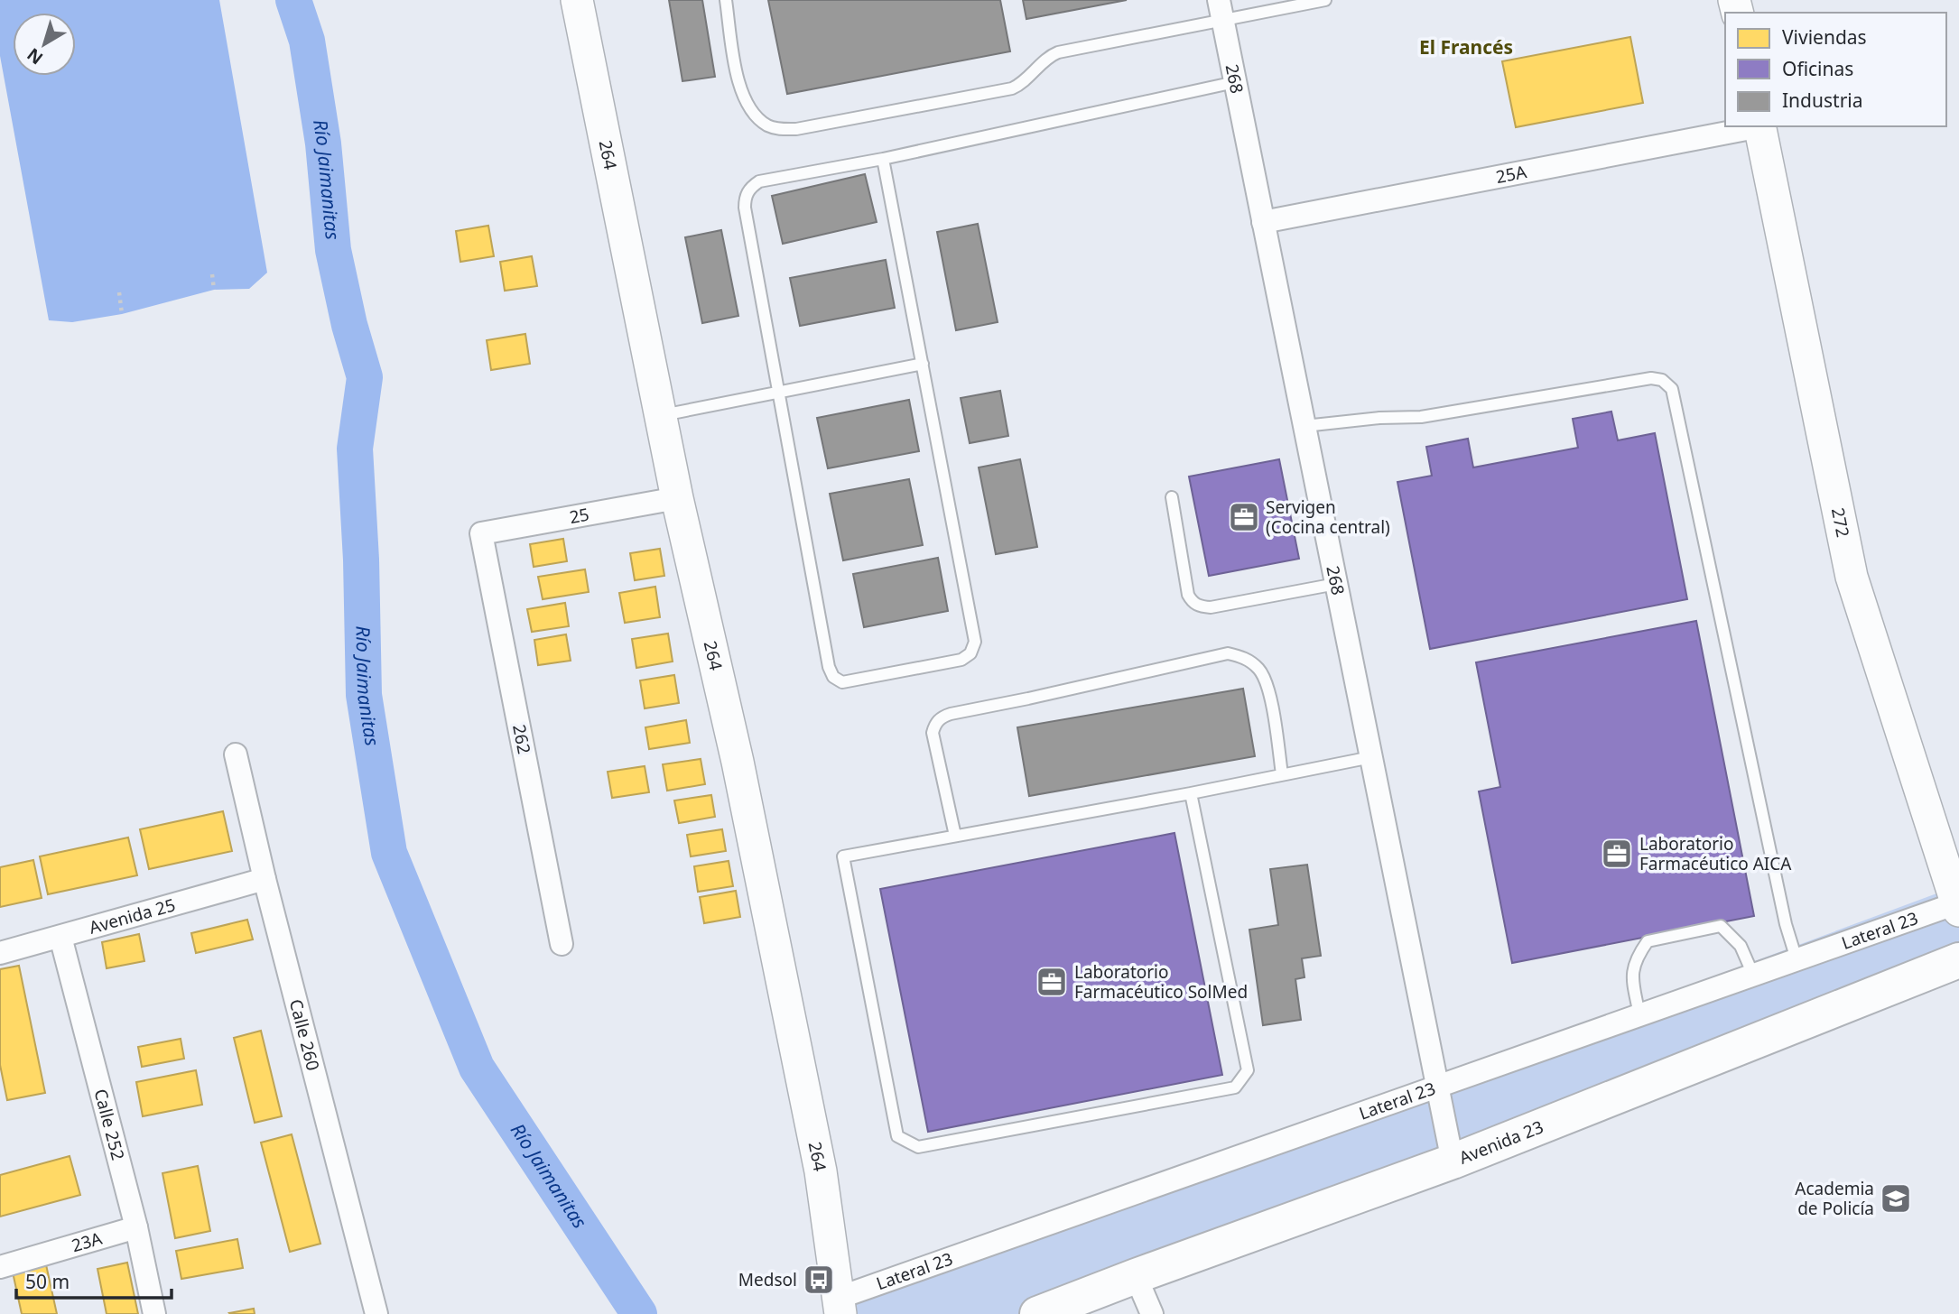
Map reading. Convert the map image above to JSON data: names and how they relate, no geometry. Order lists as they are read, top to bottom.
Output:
{
  "streets": {
    "main road": ["Avenida 23"],
    "street": [
      "268",
      "264",
      "25A",
      "25",
      "272",
      "262",
      "Avenida 25",
      "Lateral 23",
      "Calle 260",
      "Calle 252",
      "23A"
    ]
  },
  "crossings": [
    ["268", "25A"],
    ["268", "Lateral 23"],
    ["268", "Avenida 23"],
    ["264", "25"],
    ["264", "Lateral 23"],
    ["25", "262"],
    ["272", "Lateral 23"],
    ["Avenida 25", "Calle 260"],
    ["Avenida 25", "Calle 252"],
    ["Calle 252", "23A"]
  ],
  "districts": ["El Francés"],
  "water": ["Río Jaimanitas"],
  "places": {
    "office": ["Servigen (Cocina central)", "Laboratorio Farmacéutico AICA", "Laboratorio Farmacéutico SolMed"],
    "school or university": ["Academia de Policía"],
    "bus stop": ["Medsol"]
  },
  "legend": ["Viviendas", "Oficinas", "Industria"],
  "scale_bar": "50 m",
  "north": "bottom left"
}
